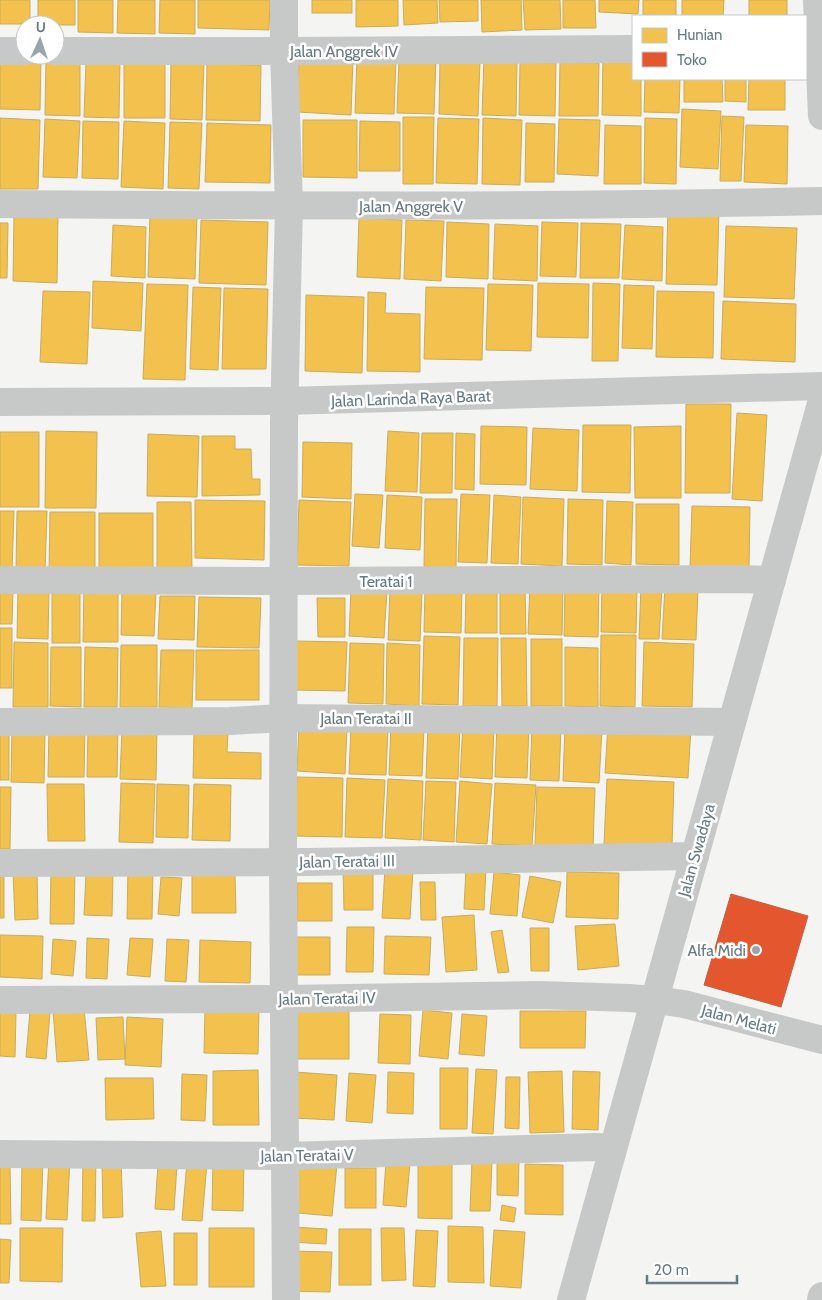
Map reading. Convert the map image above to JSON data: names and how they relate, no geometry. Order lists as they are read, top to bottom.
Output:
{
  "streets": {
    "street": [
      "Jalan Anggrek IV",
      "Jalan Anggrek V",
      "Jalan Larinda Raya Barat",
      "Teratai 1",
      "Jalan Teratai II",
      "Jalan Swadaya",
      "Jalan Teratai III",
      "Jalan Teratai IV",
      "Jalan Melati",
      "Jalan Teratai V"
    ]
  },
  "crossings": [
    ["Teratai 1", "Jalan Swadaya"],
    ["Jalan Teratai II", "Jalan Swadaya"],
    ["Jalan Swadaya", "Jalan Teratai III"],
    ["Jalan Swadaya", "Jalan Teratai IV"],
    ["Jalan Swadaya", "Jalan Melati"],
    ["Jalan Swadaya", "Jalan Teratai V"],
    ["Jalan Teratai IV", "Jalan Melati"]
  ],
  "places": ["Alfa Midi"],
  "legend": ["Hunian", "Toko"],
  "scale_bar": "20 m",
  "north": "top"
}
